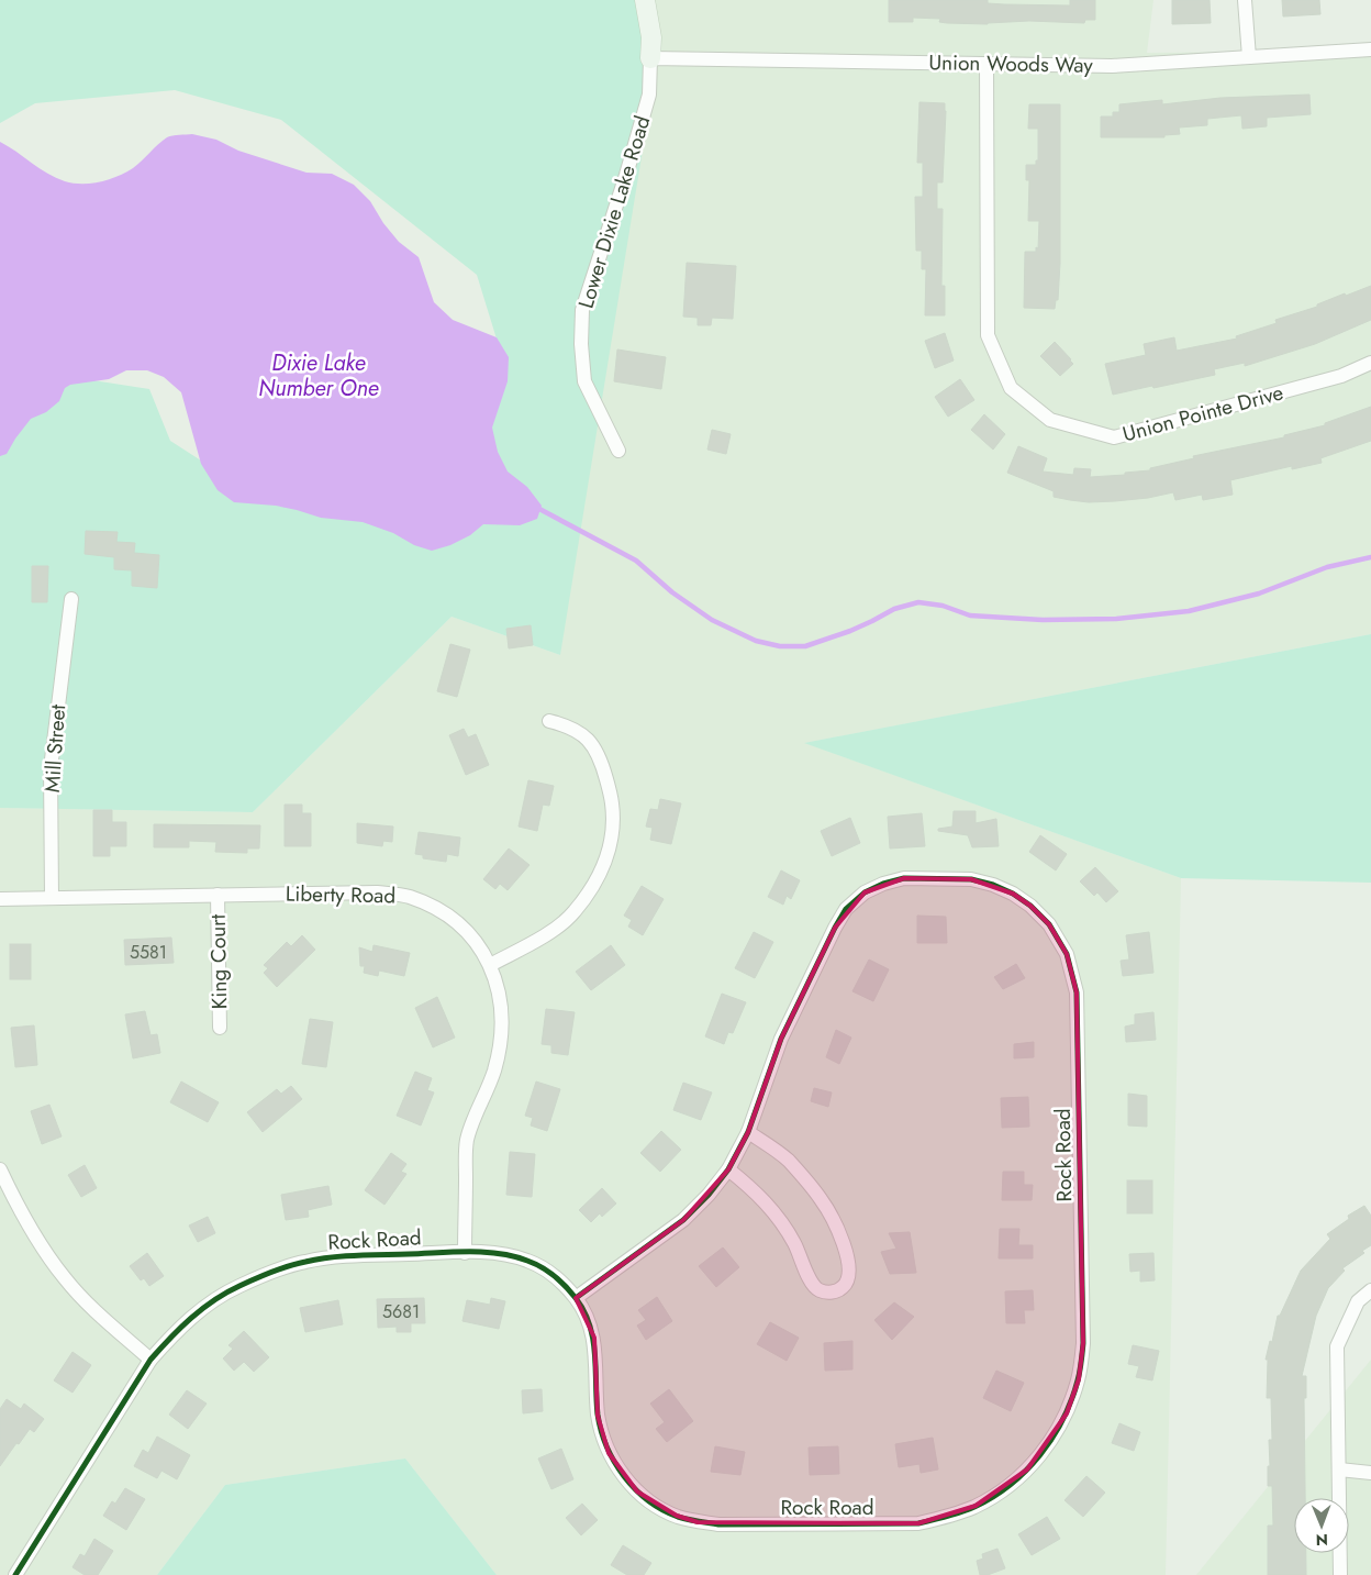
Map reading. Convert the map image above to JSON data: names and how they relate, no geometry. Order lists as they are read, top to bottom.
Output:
{
  "streets": {
    "street": [
      "Union Woods Way",
      "Lower Dixie Lake Road",
      "Union Pointe Drive",
      "Mill Street",
      "Liberty Road",
      "King Court",
      "Rock Road"
    ]
  },
  "crossings": [
    ["Union Woods Way", "Lower Dixie Lake Road"],
    ["Union Woods Way", "Union Pointe Drive"],
    ["Mill Street", "Liberty Road"],
    ["Liberty Road", "King Court"],
    ["Liberty Road", "Rock Road"]
  ],
  "water": ["Dixie Lake Number One"],
  "house_numbers": ["5581", "5681"],
  "north": "bottom"
}
